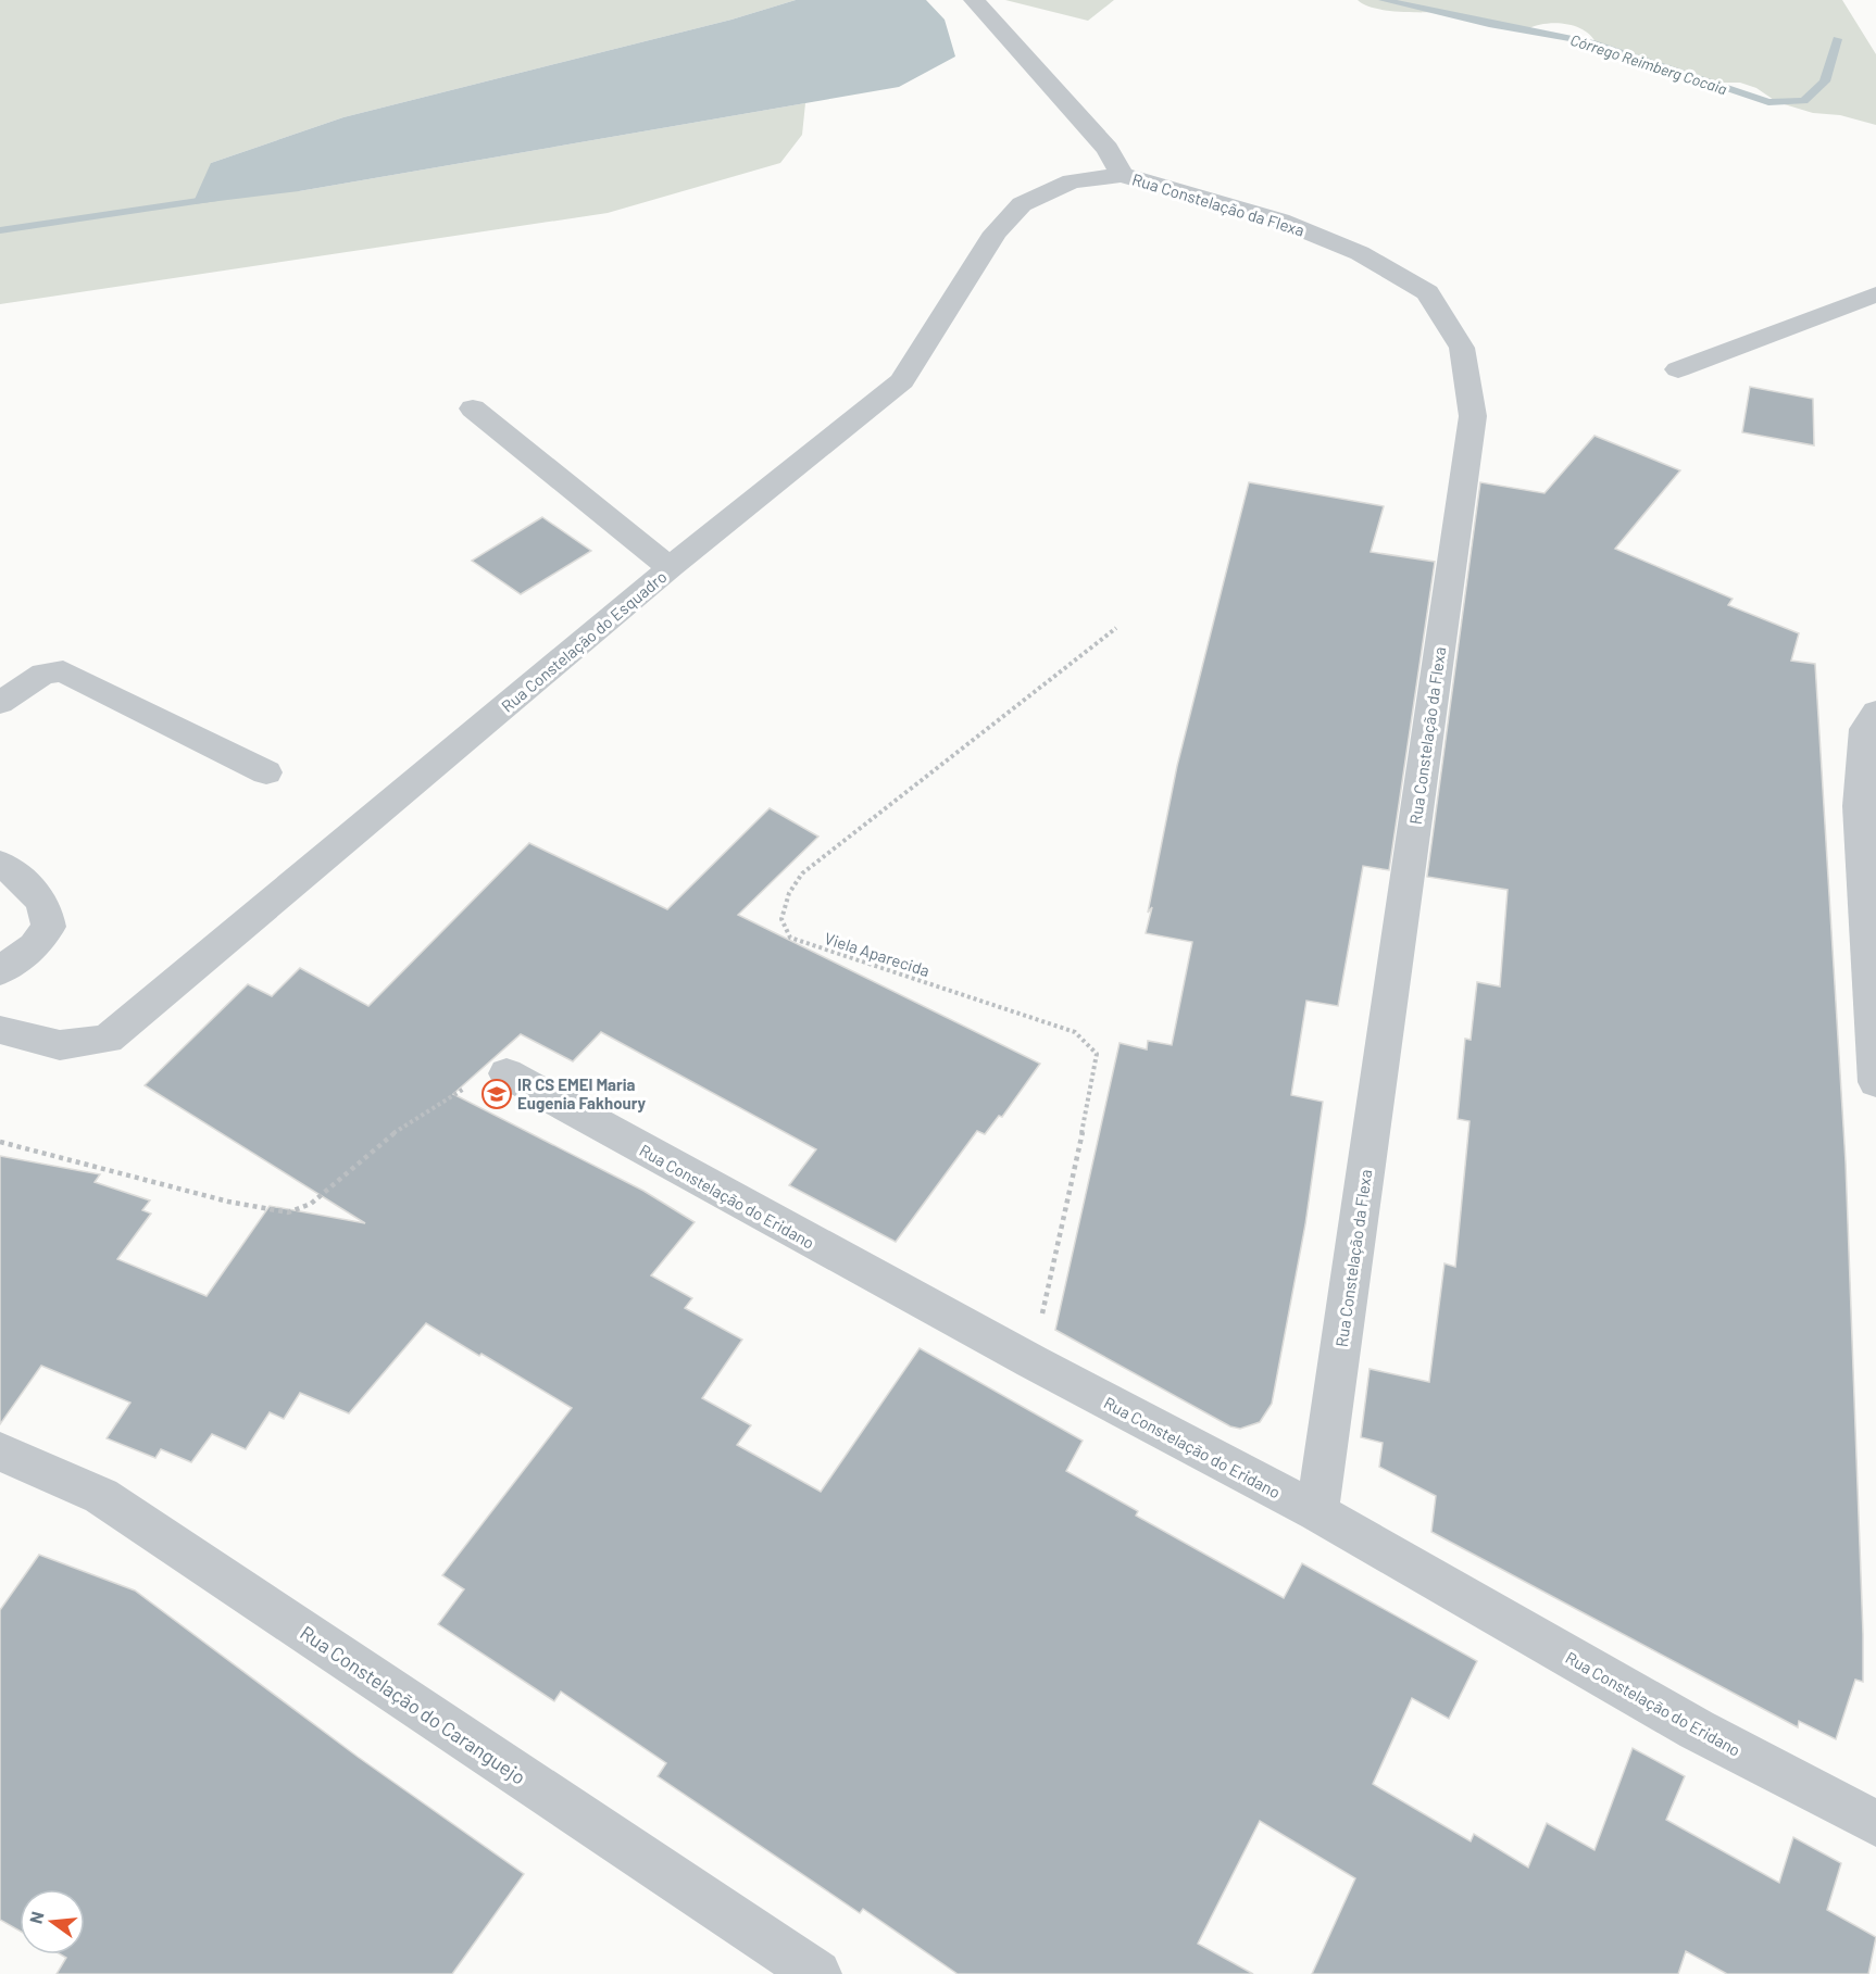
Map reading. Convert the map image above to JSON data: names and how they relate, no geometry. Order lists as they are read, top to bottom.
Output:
{
  "streets": {
    "street": [
      "Rua Constelação da Flexa",
      "Rua Constelação do Esquadro",
      "Rua Constelação do Eridano",
      "Rua Constelação do Caranguejo"
    ],
    "path": ["Viela Aparecida"]
  },
  "crossings": [
    ["Rua Constelação da Flexa", "Rua Constelação do Esquadro"],
    ["Rua Constelação da Flexa", "Rua Constelação do Eridano"],
    ["Viela Aparecida", "Rua Constelação do Eridano"]
  ],
  "water": ["Córrego Reimberg Cocaia"],
  "places": {
    "school or university": ["IR CS EMEI Maria Eugenia Fakhoury"]
  },
  "north": "left"
}
